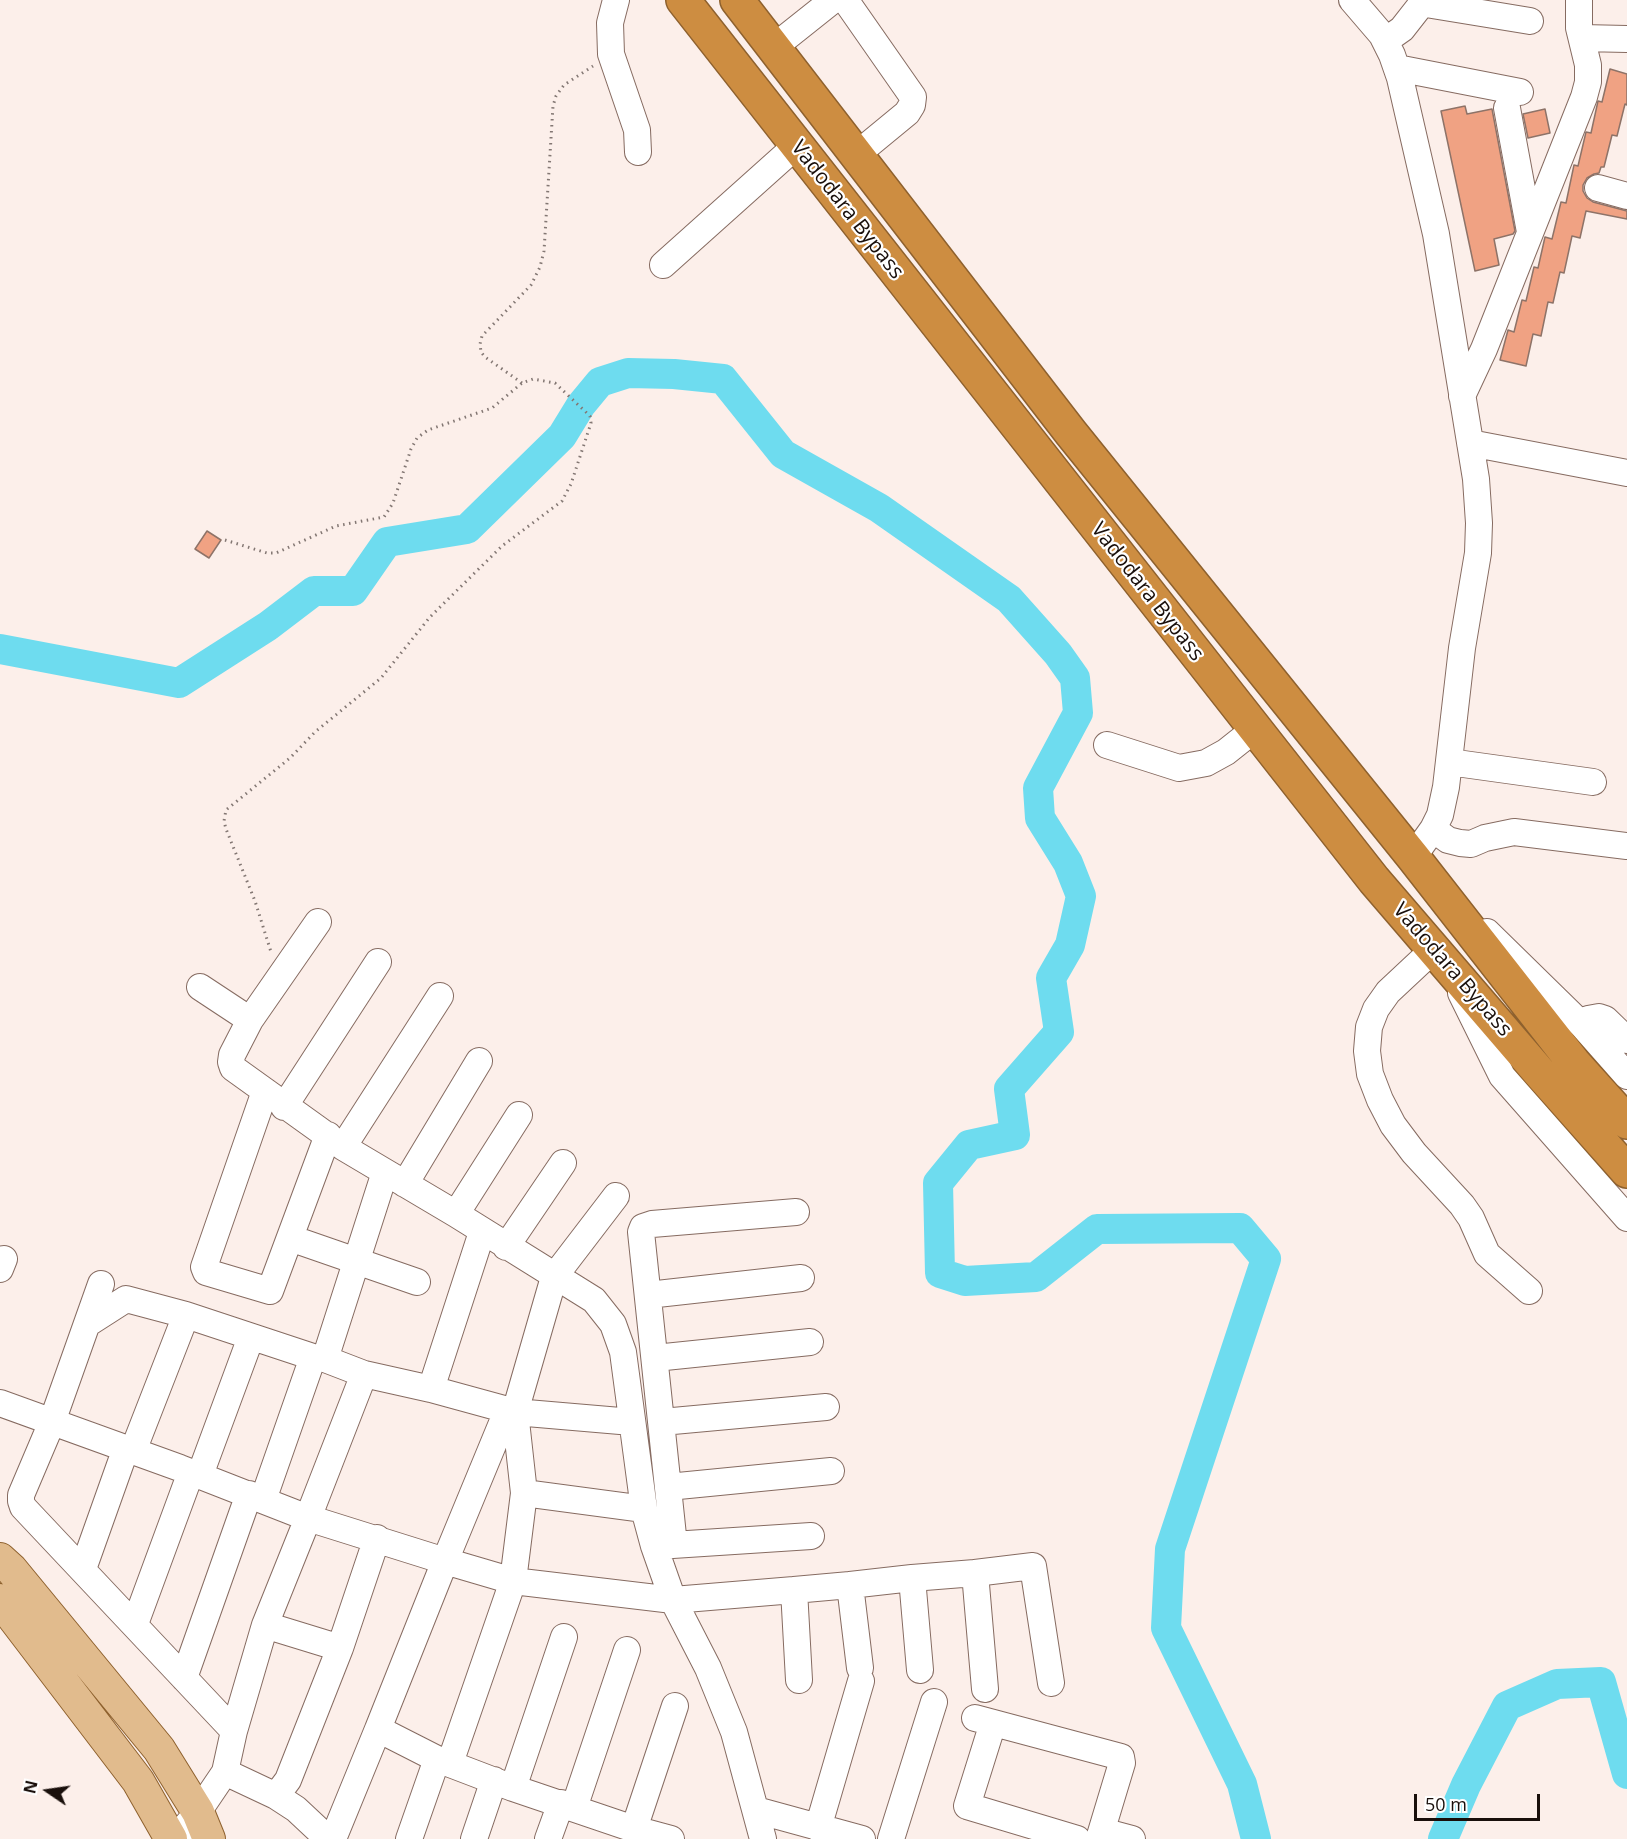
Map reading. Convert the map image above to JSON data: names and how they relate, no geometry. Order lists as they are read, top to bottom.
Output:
{
  "streets": {
    "highway": ["Vadodara Bypass"]
  },
  "scale_bar": "50 m",
  "north": "left"
}
